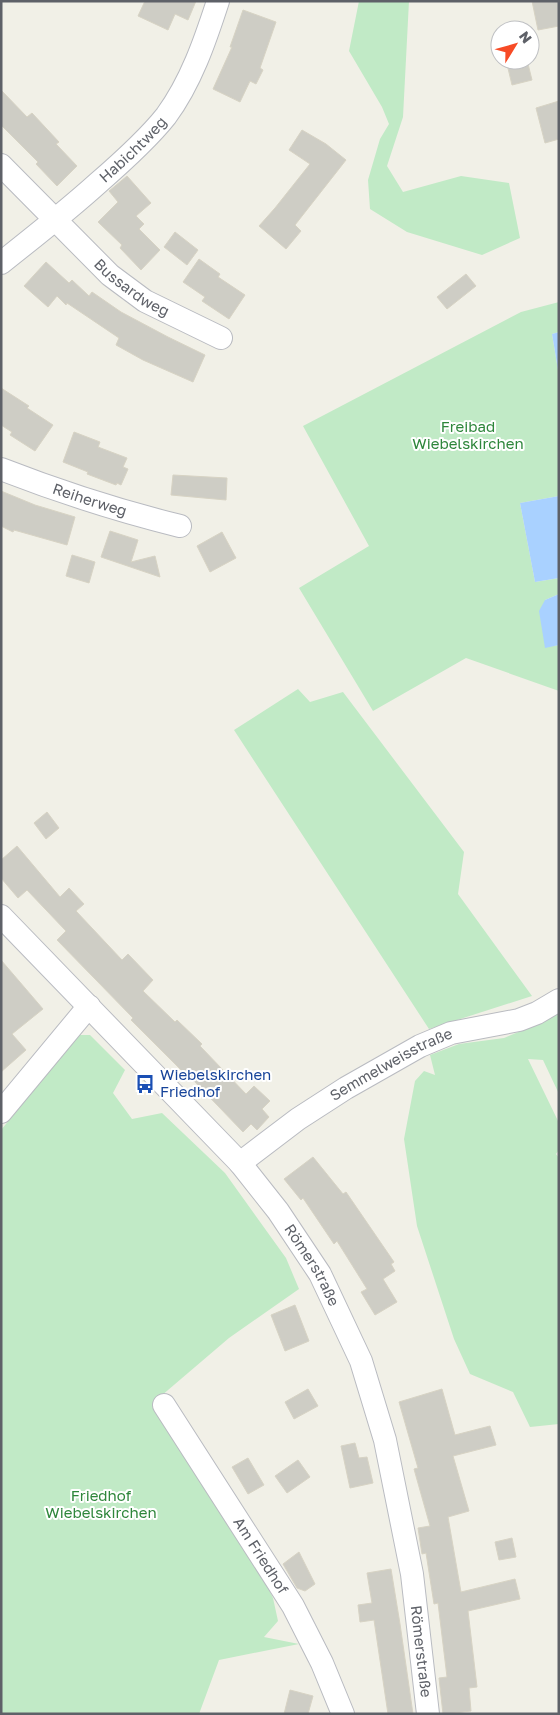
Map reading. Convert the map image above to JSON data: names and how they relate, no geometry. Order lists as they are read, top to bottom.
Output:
{
  "streets": {
    "street": [
      "Habichtweg",
      "Bussardweg",
      "Reiherweg",
      "Semmelweisstraße",
      "Römerstraße",
      "Am Friedhof"
    ]
  },
  "crossings": [
    ["Habichtweg", "Bussardweg"],
    ["Semmelweisstraße", "Römerstraße"]
  ],
  "parks": ["Freibad Wiebelskirchen", "Friedhof Wiebelskirchen"],
  "places": {
    "bus stop": ["Wiebelskirchen Friedhof"]
  },
  "north": "top right"
}
